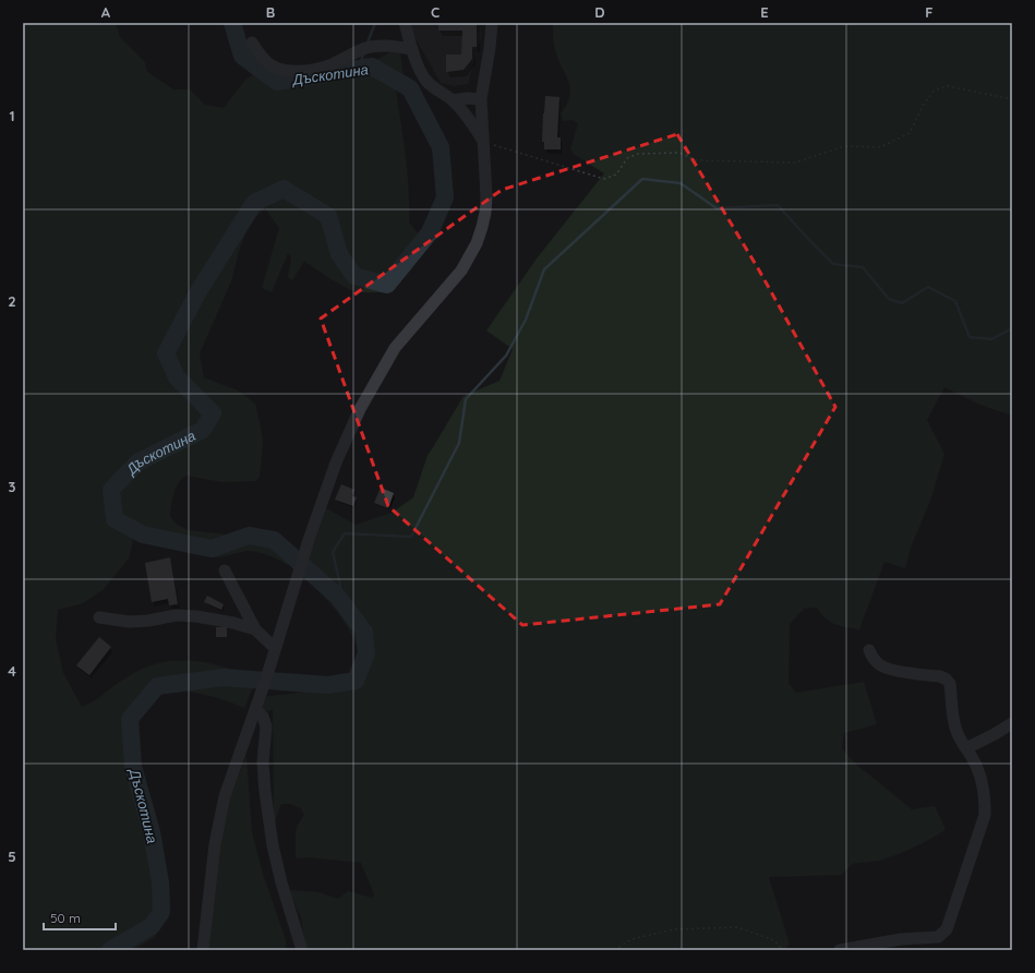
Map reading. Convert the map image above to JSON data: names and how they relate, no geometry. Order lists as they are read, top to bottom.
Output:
{
  "water": ["Дъскотина"],
  "scale_bar": "50 m",
  "grid": {
    "columns": [
      "A",
      "B",
      "C",
      "D",
      "E",
      "F"
    ],
    "rows": [
      "1",
      "2",
      "3",
      "4",
      "5"
    ]
  }
}
